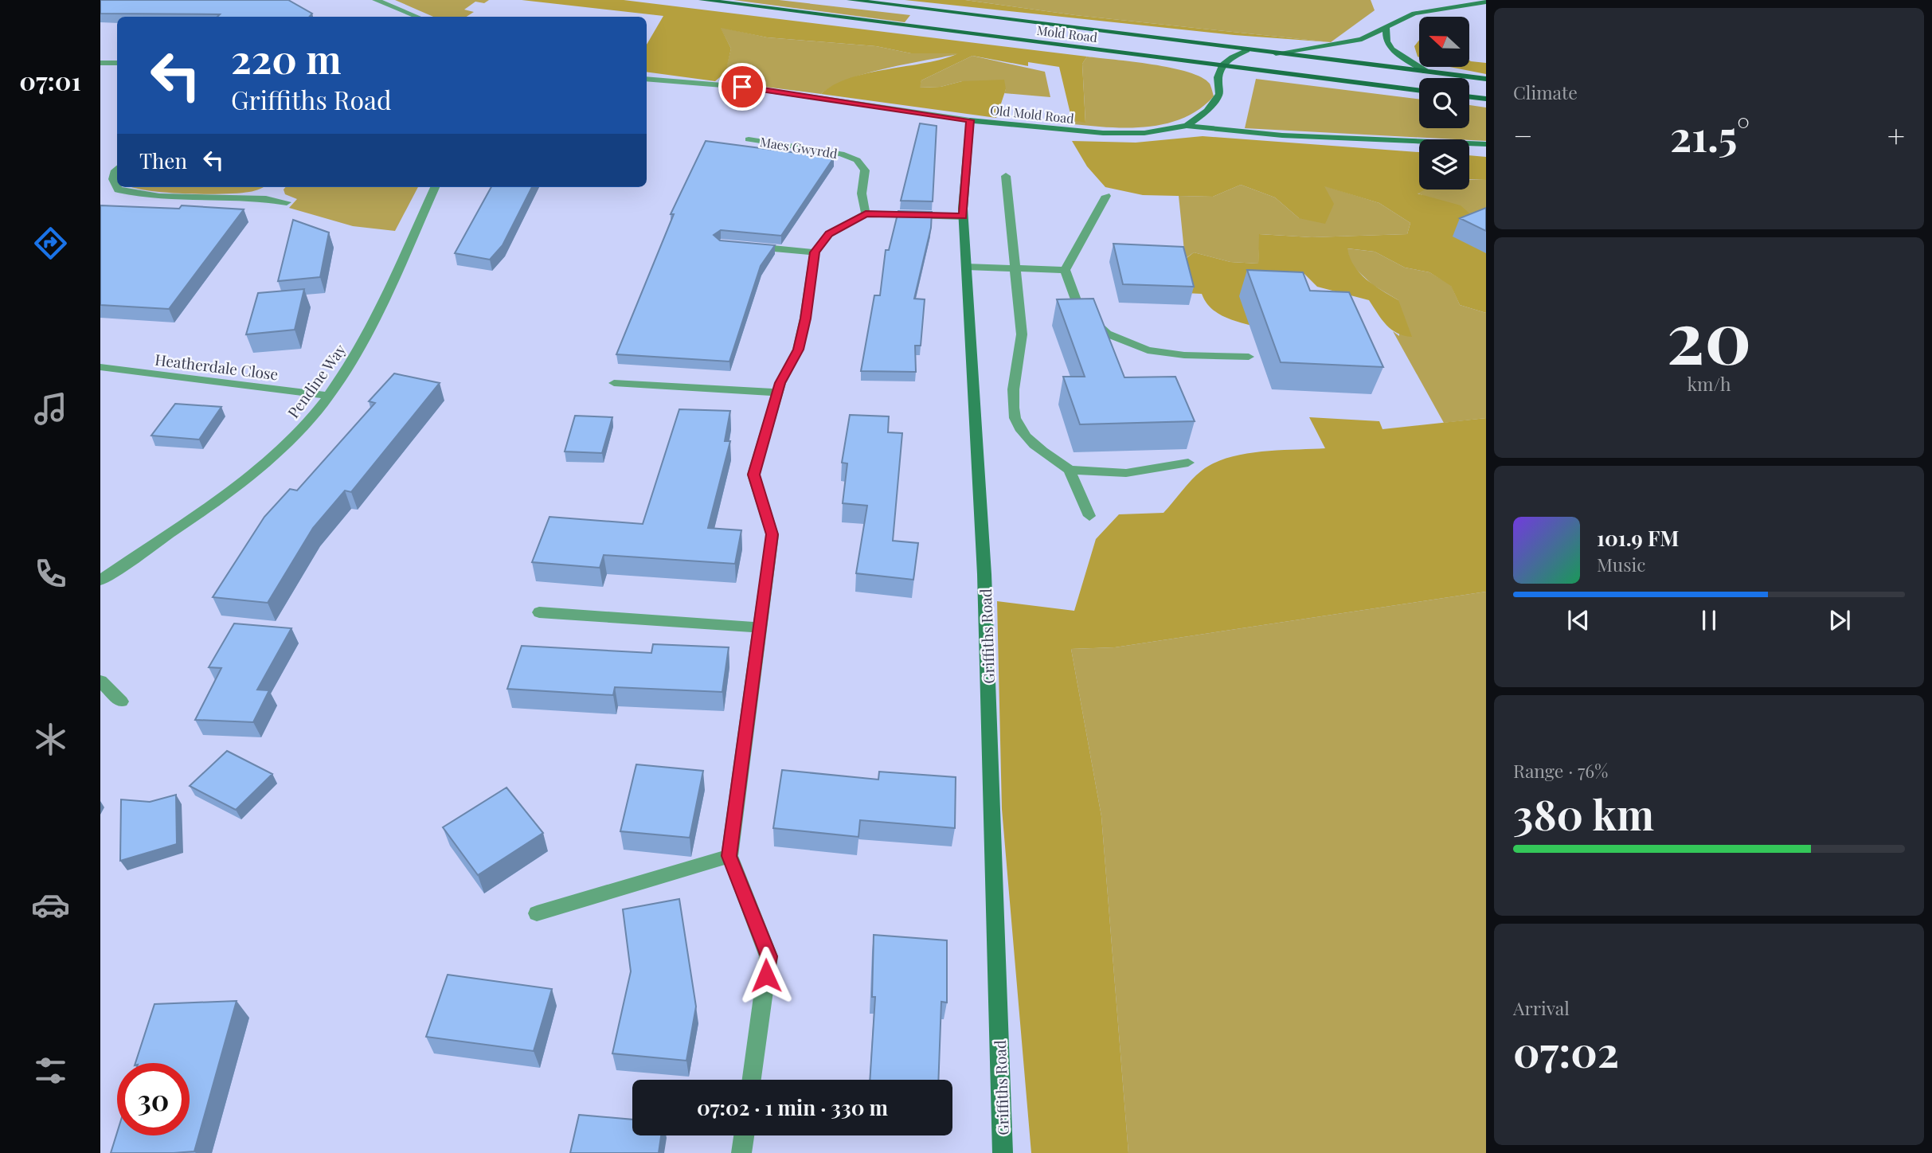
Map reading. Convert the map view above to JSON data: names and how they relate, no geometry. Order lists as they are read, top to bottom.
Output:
{
  "streets": {
    "main road": ["Mold Road"],
    "street": [
      "Old Mold Road",
      "Maes Gwyrdd",
      "Heatherdale Close",
      "Pendine Way",
      "Griffiths Road"
    ]
  },
  "crossings": [
    ["Mold Road", "Old Mold Road"],
    ["Old Mold Road", "Griffiths Road"],
    ["Heatherdale Close", "Pendine Way"]
  ],
  "north": "left",
  "page": {
    "tabs": "07:01",
    "tile": [
      "Climate",
      ["20", "km/h"],
      ["Range · 76%", "380 km"],
      ["Arrival", "07:02"]
    ],
    "turn": ["220 m", "Griffiths Road"],
    "heat": ["−", "21.5°", "+"],
    "then": "Then",
    "song": ["101.9 FM", "Music"],
    "limit": "30",
    "trip": "07:02 · 1 min · 330 m"
  }
}
